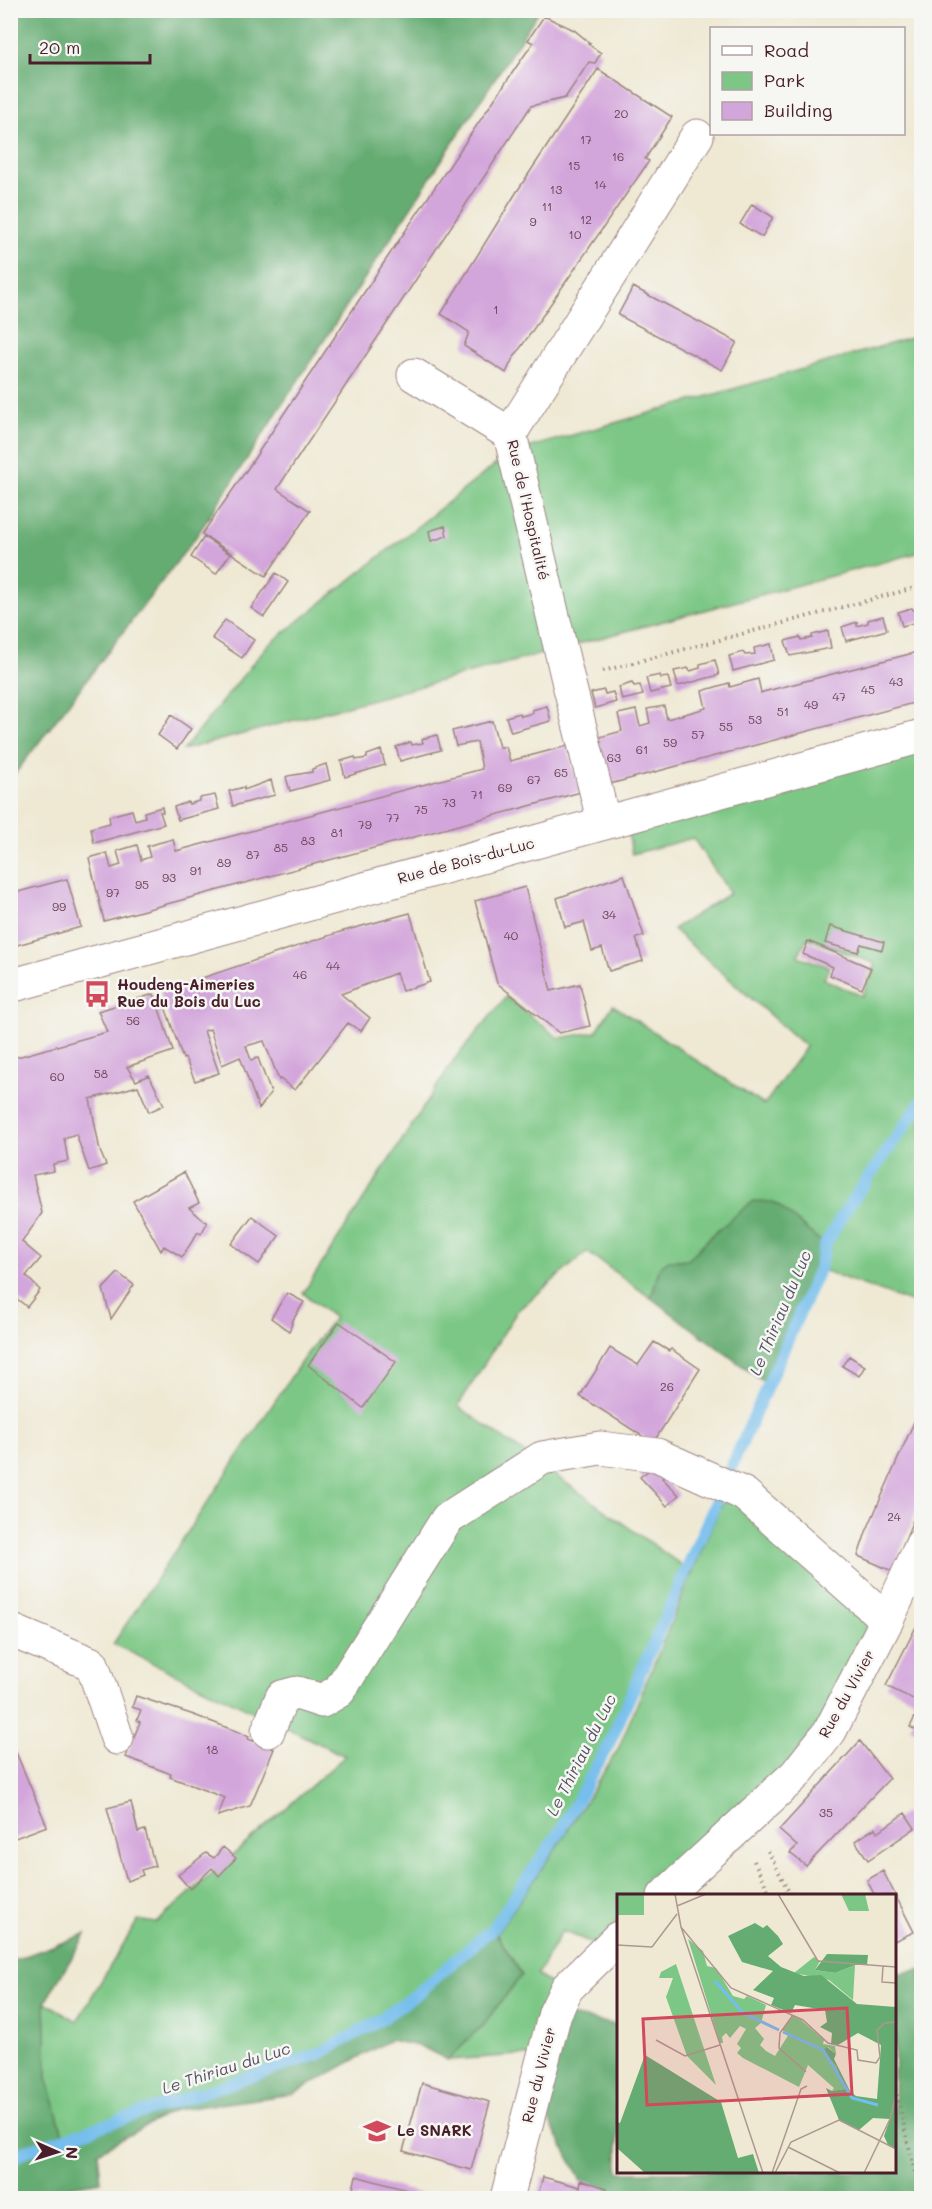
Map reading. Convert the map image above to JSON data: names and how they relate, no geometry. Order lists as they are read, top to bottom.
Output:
{
  "streets": {
    "street": ["Rue de l'Hospitalité", "Rue de Bois-du-Luc", "Rue du Vivier"]
  },
  "crossings": [
    ["Rue de l'Hospitalité", "Rue de Bois-du-Luc"]
  ],
  "water": ["Le Thiriau du Luc"],
  "places": {
    "bus stop": ["Houdeng-Aimeries Rue du Bois du Luc"],
    "school or university": ["Le SNARK"]
  },
  "house_numbers": [
    "20",
    "17",
    "16",
    "15",
    "14",
    "13",
    "11",
    "12",
    "9",
    "10",
    "1",
    "43",
    "45",
    "47",
    "49",
    "51",
    "53",
    "55",
    "57",
    "59",
    "61",
    "63",
    "65",
    "67",
    "69",
    "71",
    "73",
    "75",
    "77",
    "79",
    "81",
    "83",
    "85",
    "87",
    "89",
    "91",
    "93",
    "95",
    "97",
    "99",
    "34",
    "40",
    "44",
    "46",
    "56",
    "58",
    "60",
    "26",
    "24",
    "18",
    "35"
  ],
  "legend": ["Road", "Park", "Building"],
  "scale_bar": "20 m",
  "north": "right"
}
